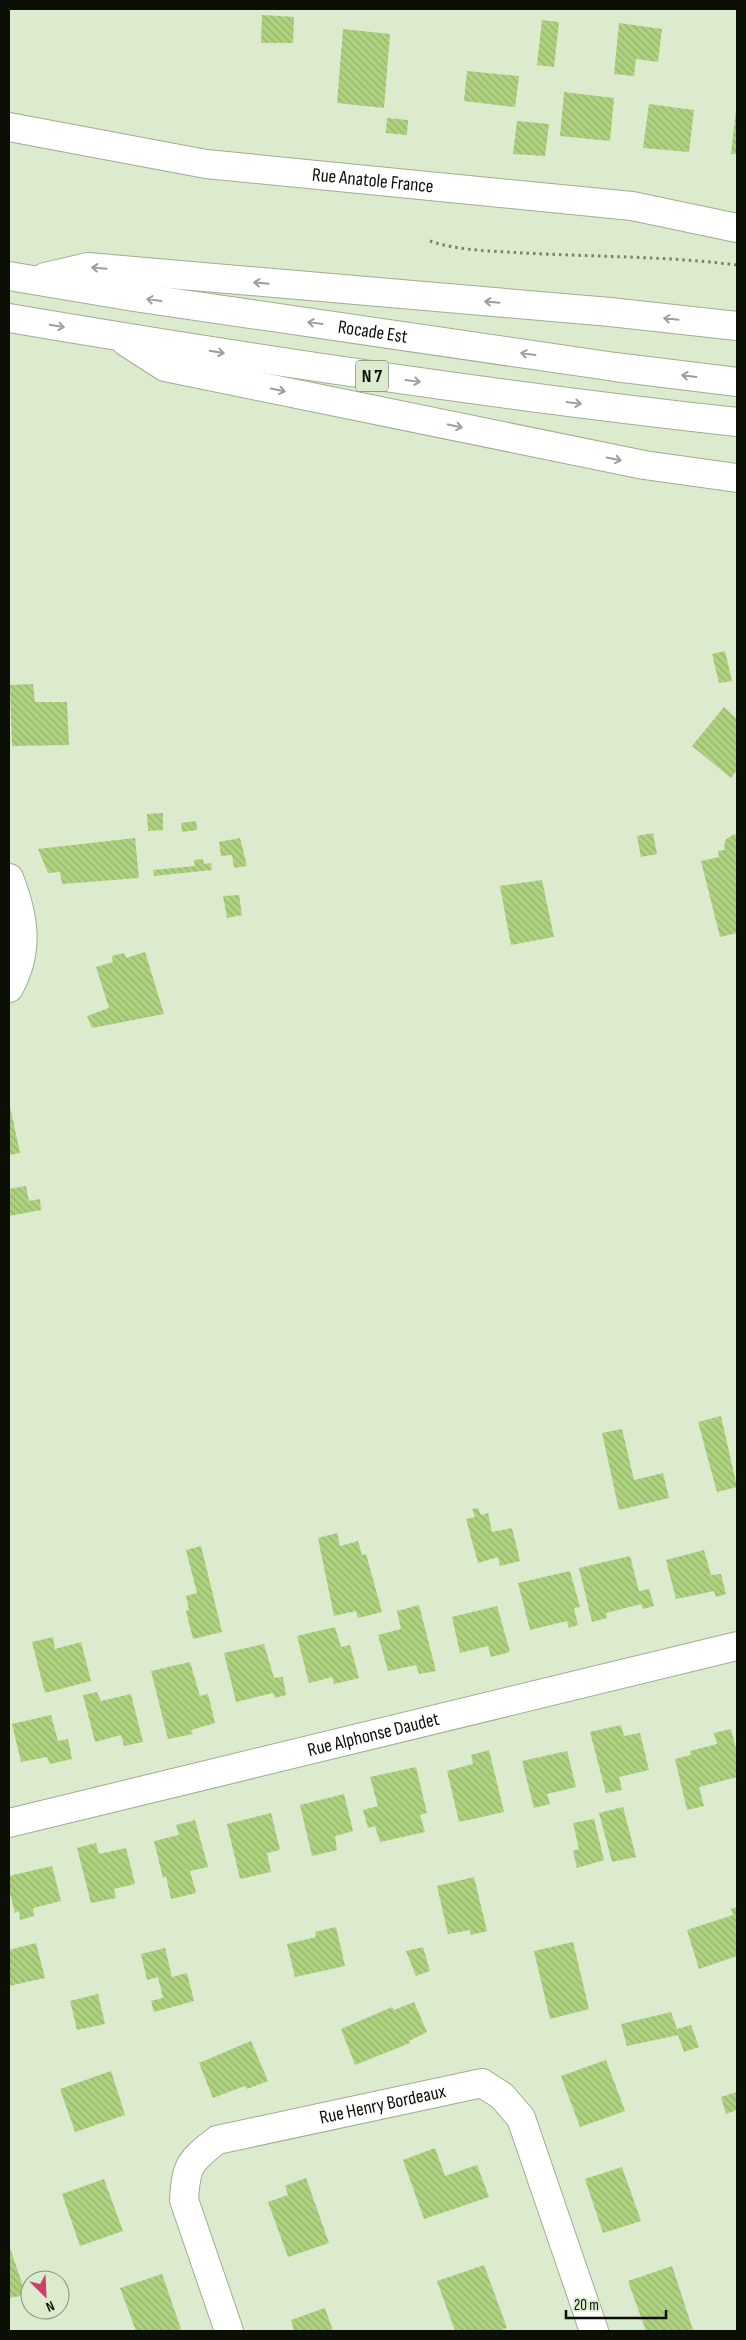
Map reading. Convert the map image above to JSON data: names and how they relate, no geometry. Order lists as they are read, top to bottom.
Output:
{
  "streets": {
    "main road": [
      "Rue Anatole France",
      "Rocade Est",
      "N 7",
      "Rue Alphonse Daudet",
      "Rue Henry Bordeaux"
    ]
  },
  "scale_bar": "20 m",
  "north": "bottom right"
}
